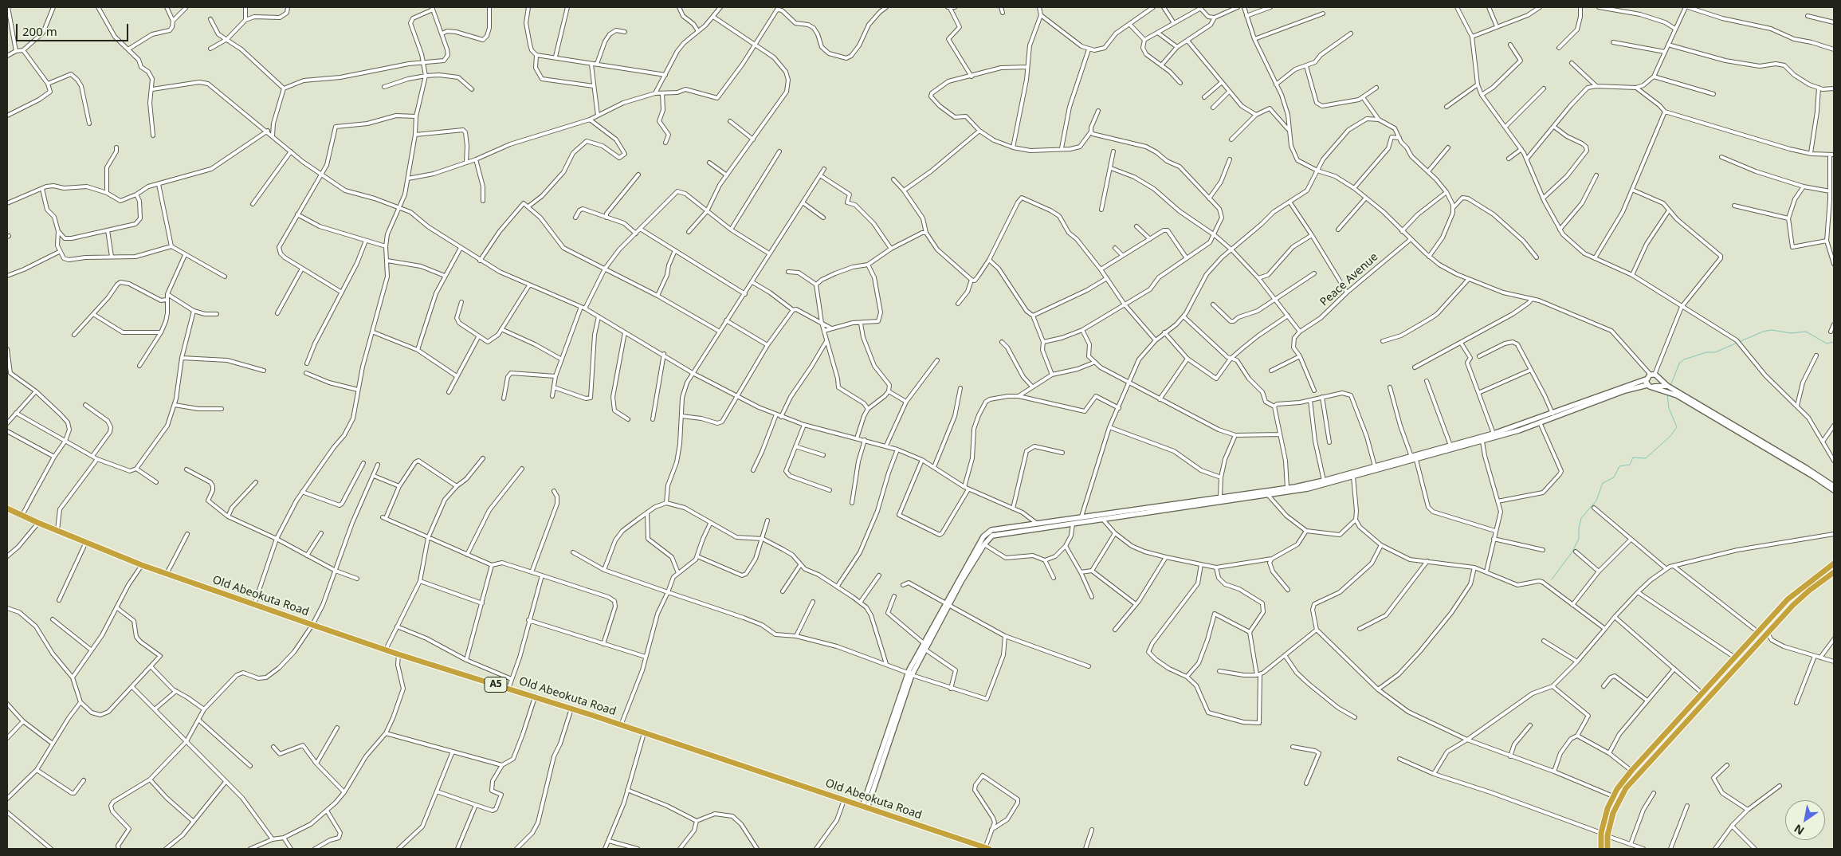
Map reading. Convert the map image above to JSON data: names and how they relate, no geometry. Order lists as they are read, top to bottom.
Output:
{
  "streets": {
    "highway": ["Old Abeokuta Road", "A5"],
    "street": ["Peace Avenue"]
  },
  "scale_bar": "200 m",
  "north": "bottom left"
}
